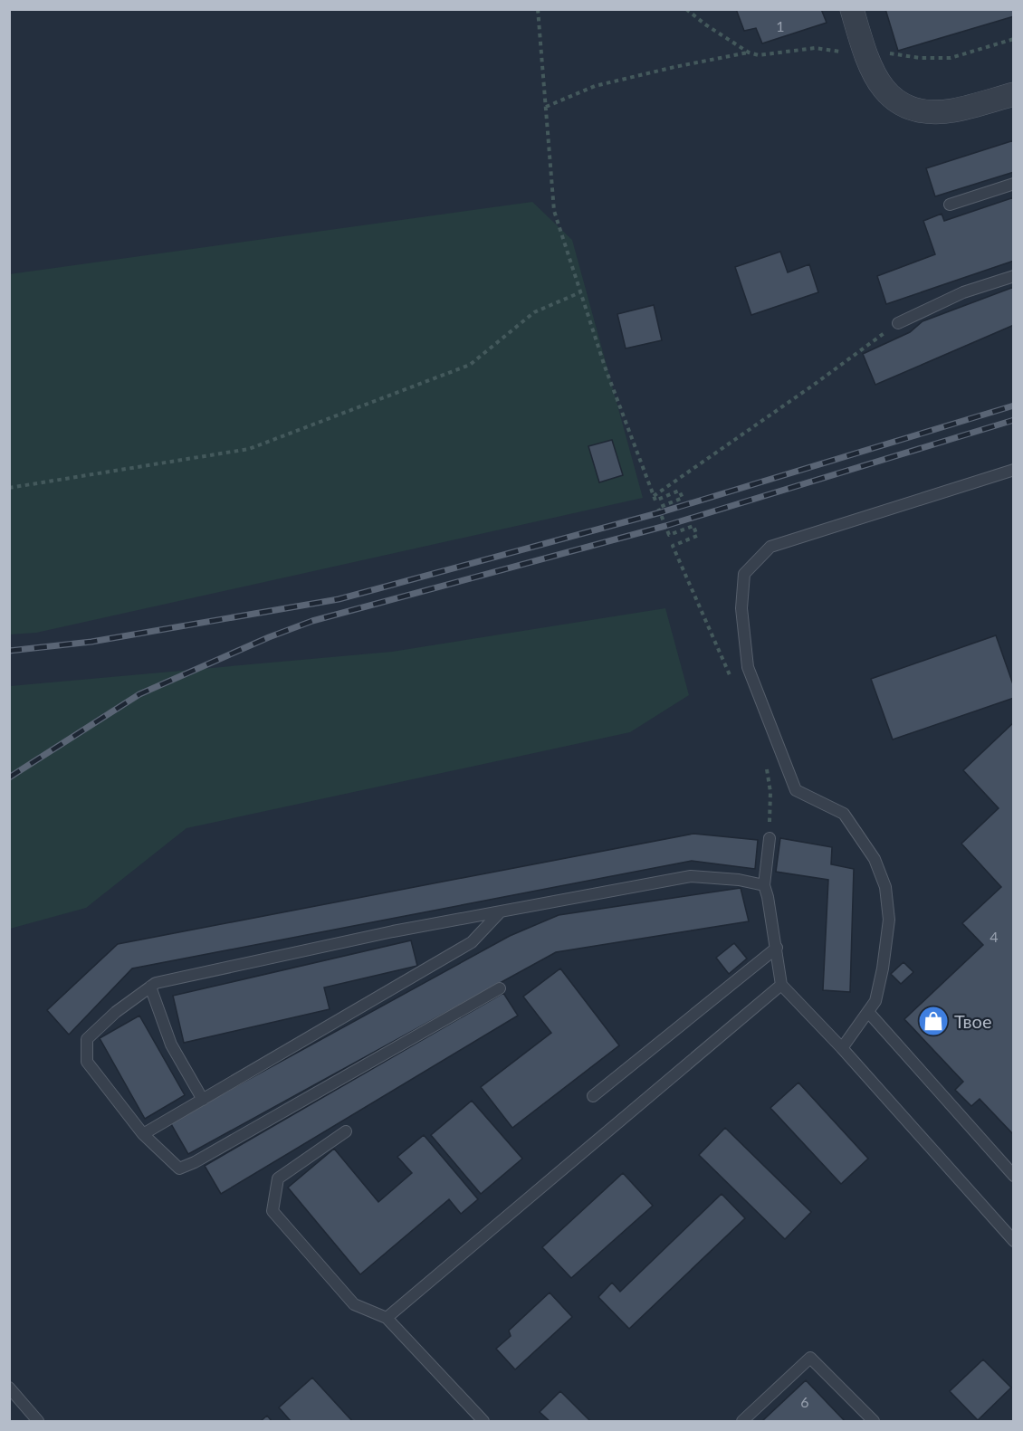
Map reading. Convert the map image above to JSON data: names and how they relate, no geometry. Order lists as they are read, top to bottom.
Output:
{
  "places": {
    "shop": ["Твое"]
  },
  "house_numbers": ["1", "4", "6"]
}
